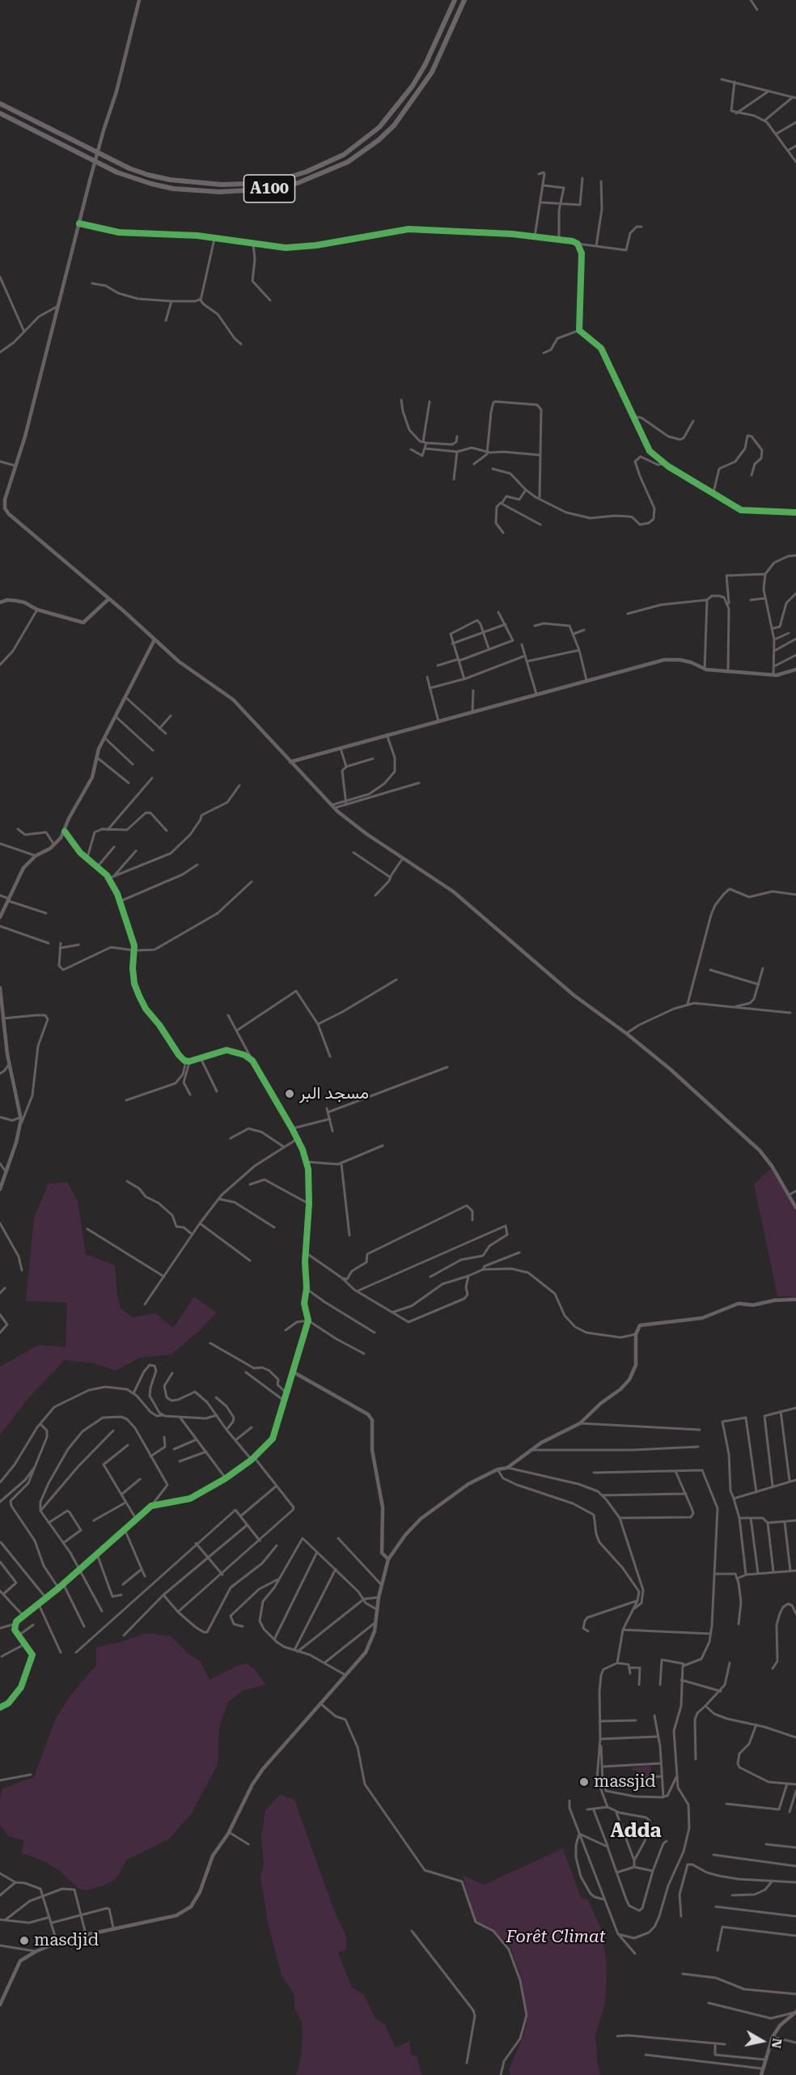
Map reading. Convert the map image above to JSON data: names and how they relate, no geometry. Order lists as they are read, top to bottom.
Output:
{
  "streets": {
    "highway": ["A100"]
  },
  "districts": ["Adda"],
  "parks": ["Forêt Climat"],
  "places": ["مسجد البر", "massjid", "masdjid"],
  "north": "right"
}
